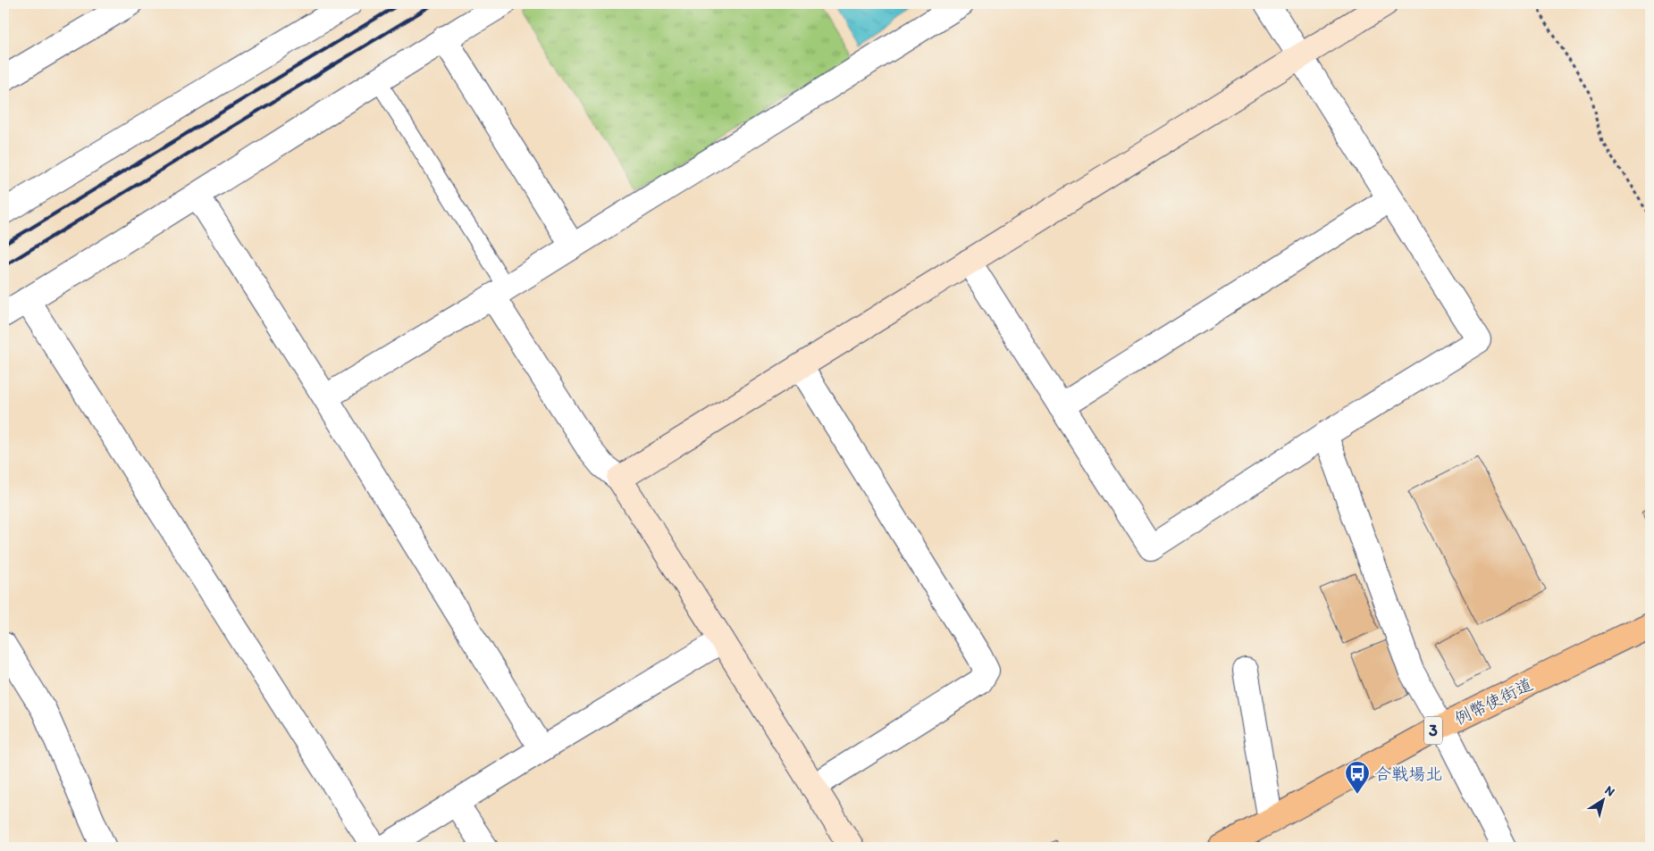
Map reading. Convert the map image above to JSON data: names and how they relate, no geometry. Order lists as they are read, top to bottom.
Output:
{
  "streets": {
    "main road": ["例幣使街道", "3"]
  },
  "places": {
    "bus stop": ["合戦場北"]
  },
  "north": "top right"
}
